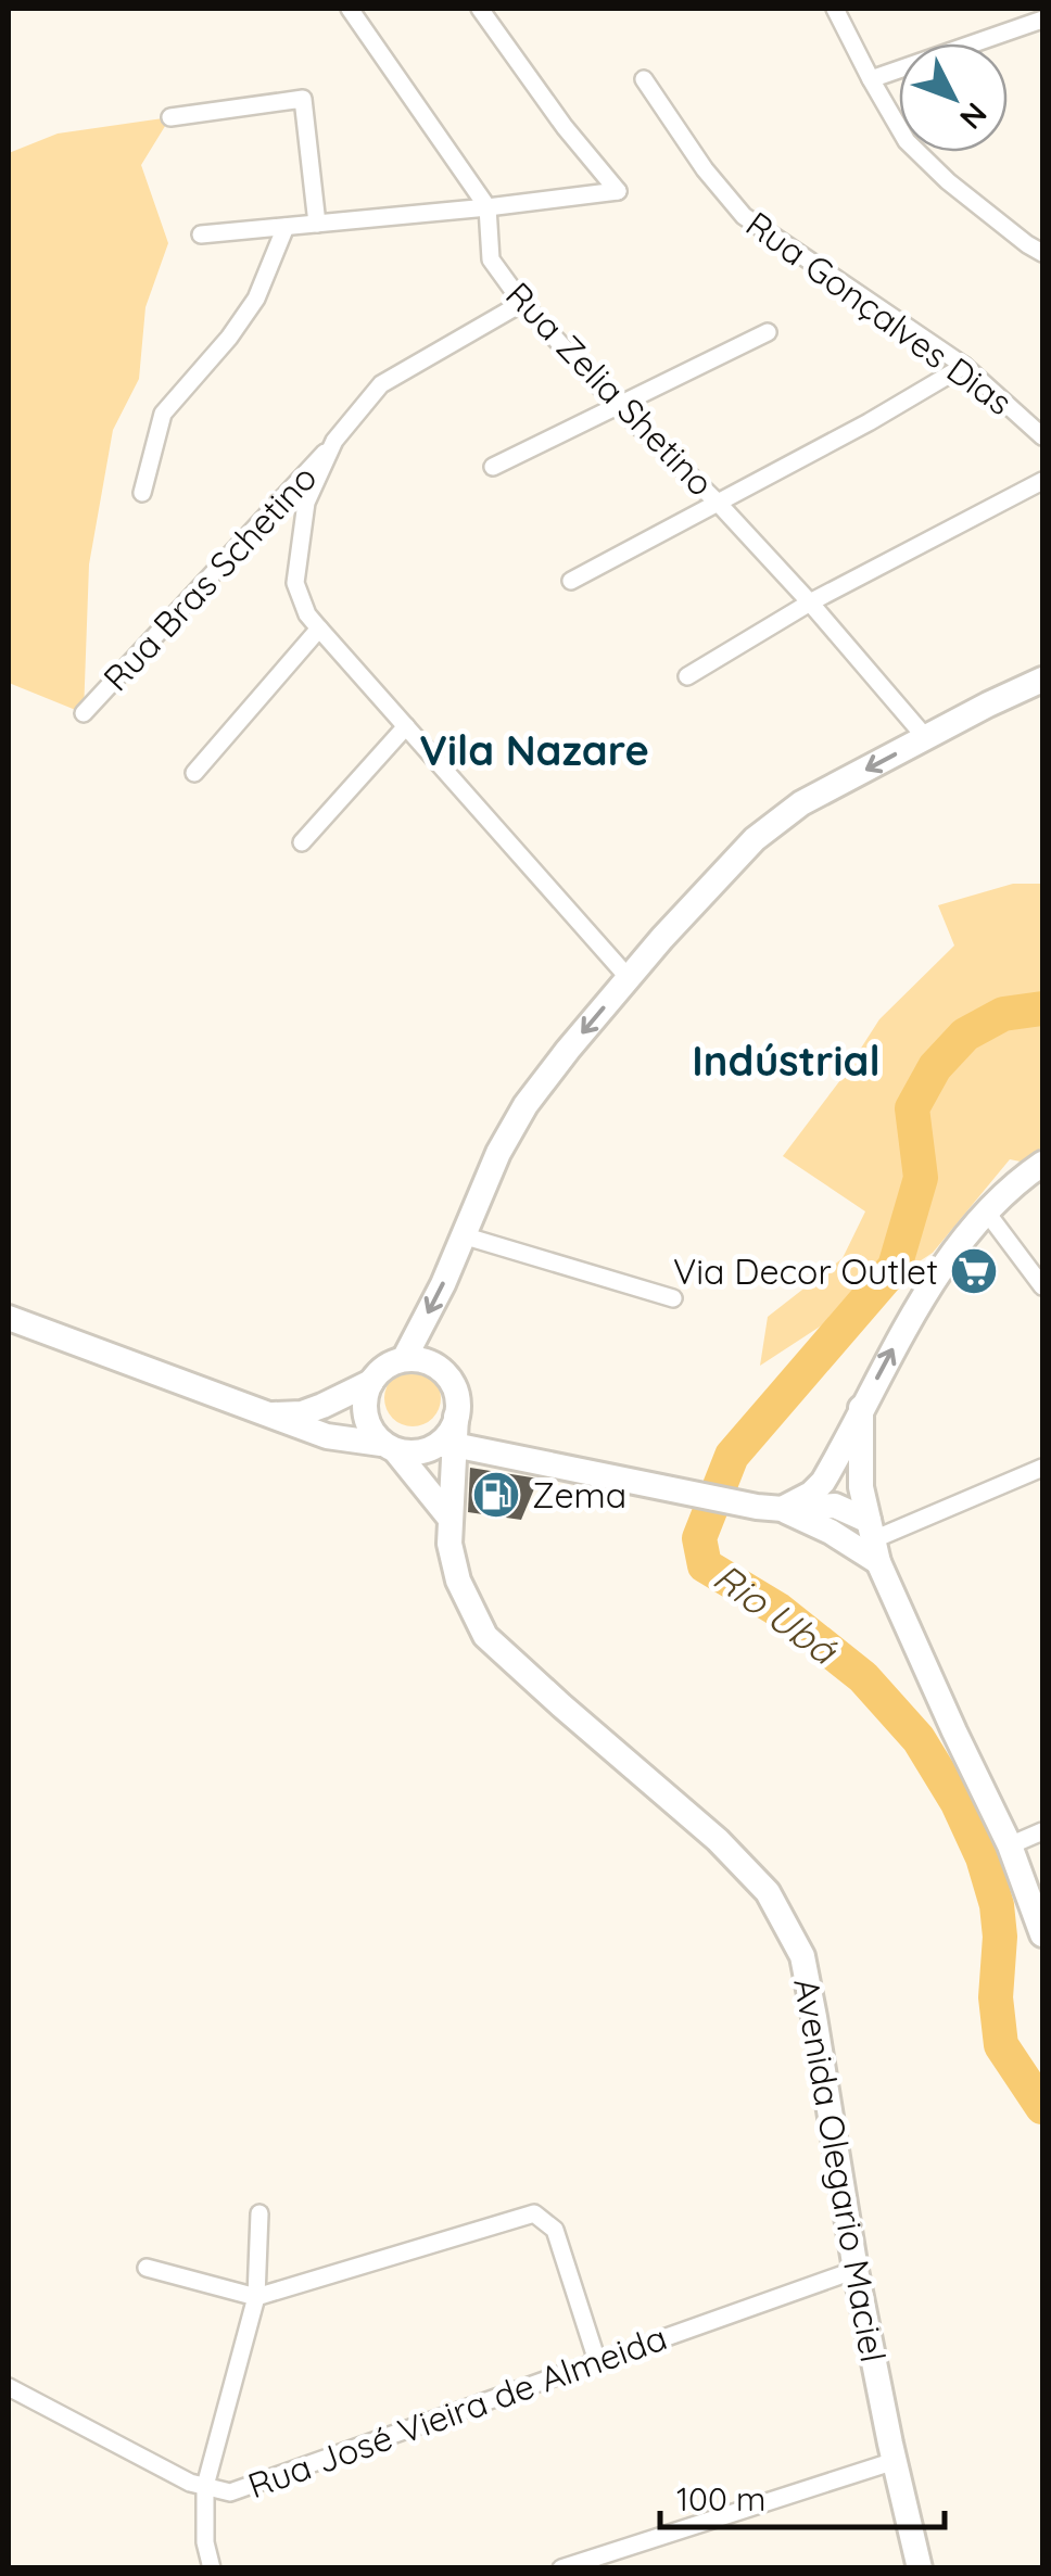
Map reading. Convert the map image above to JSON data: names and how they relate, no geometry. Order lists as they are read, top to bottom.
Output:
{
  "streets": {
    "main road": ["Avenida Olegario Maciel"],
    "street": [
      "Rua Gonçalves Dias",
      "Rua Zelia Shetino",
      "Rua Bras Schetino",
      "Rua José Vieira de Almeida"
    ]
  },
  "crossings": [
    ["Avenida Olegario Maciel", "Rua José Vieira de Almeida"]
  ],
  "districts": ["Vila Nazare", "Indústrial"],
  "water": ["Rio Ubá"],
  "places": {
    "supermarket": ["Via Decor Outlet"],
    "fuel station": ["Zema"]
  },
  "scale_bar": "100 m",
  "north": "bottom right"
}
